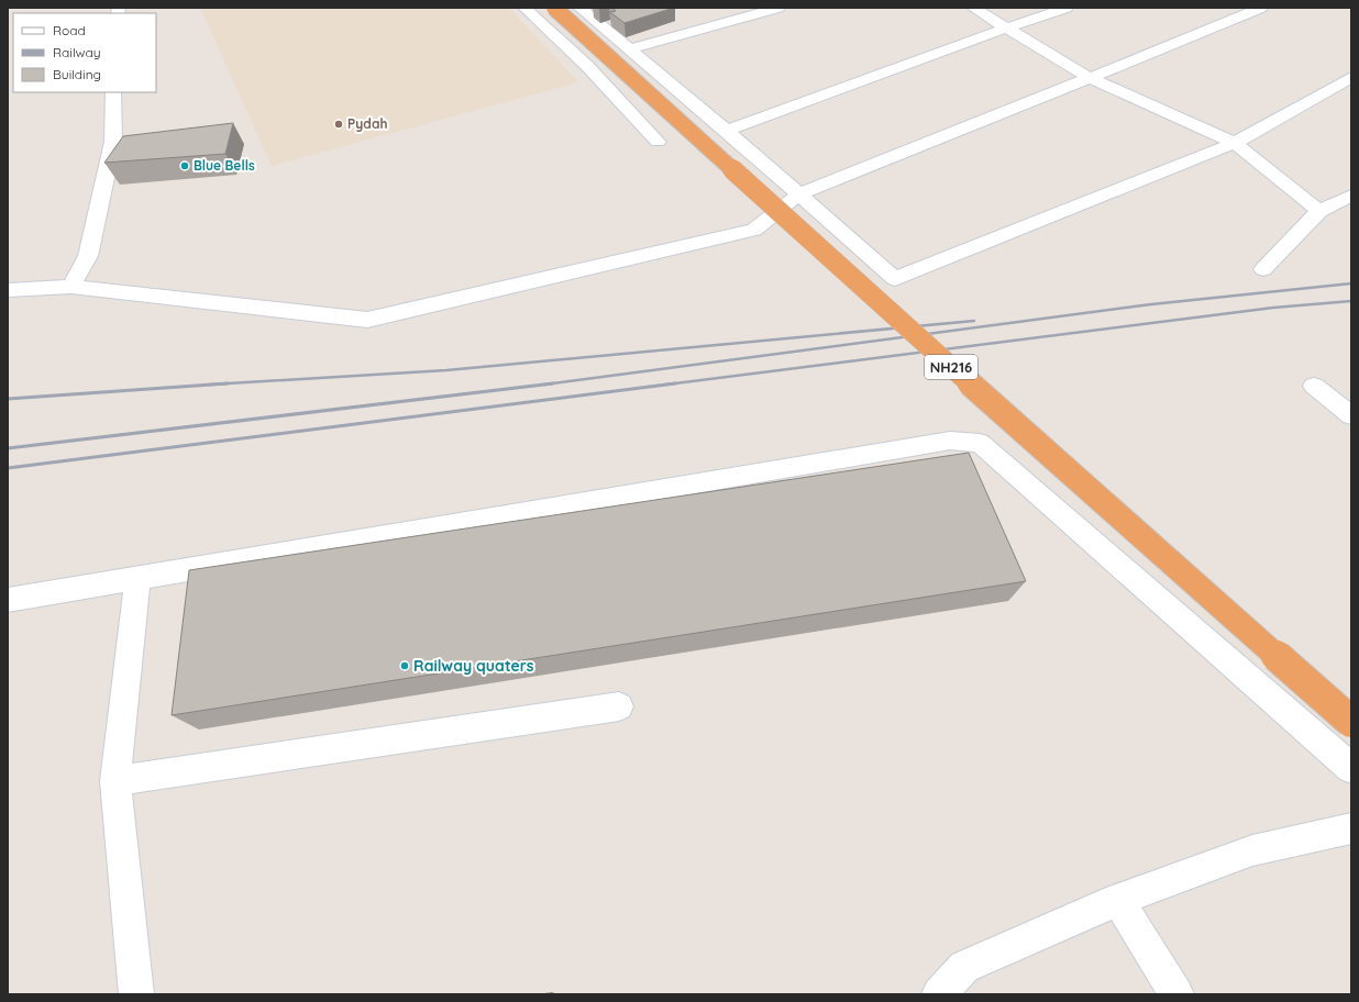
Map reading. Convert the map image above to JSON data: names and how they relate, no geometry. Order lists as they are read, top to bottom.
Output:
{
  "streets": {
    "highway": ["NH216"]
  },
  "places": ["Pydah", "Blue Bells", "Railway quaters"],
  "legend": ["Road", "Railway", "Building"]
}
